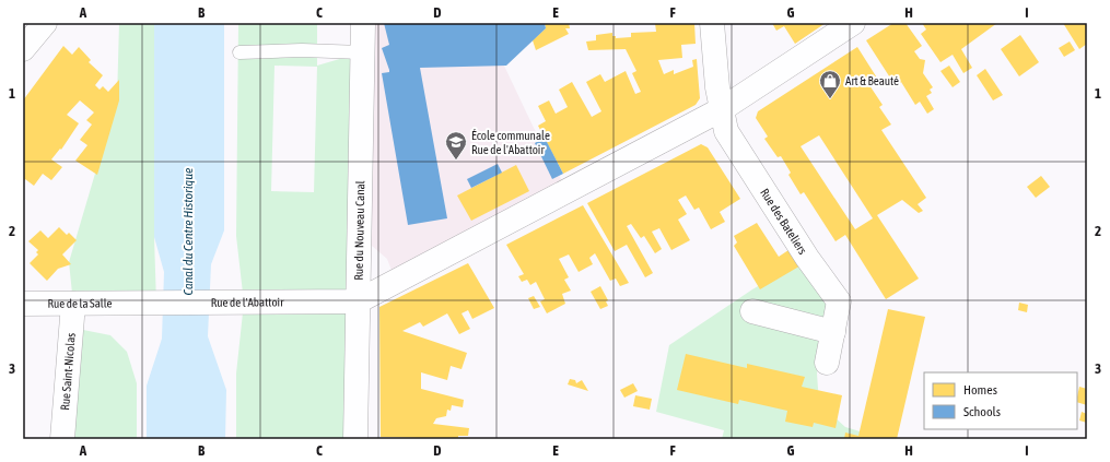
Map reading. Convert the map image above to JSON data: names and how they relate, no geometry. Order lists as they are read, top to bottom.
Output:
{
  "streets": {
    "street": [
      "Rue des Bateliers",
      "Rue du Nouveau Canal",
      "Rue de l'Abattoir",
      "Rue de la Salle",
      "Rue Saint-Nicolas"
    ]
  },
  "crossings": [
    ["Rue du Nouveau Canal", "Rue de l'Abattoir"],
    ["Rue de l'Abattoir", "Rue de la Salle"],
    ["Rue de la Salle", "Rue Saint-Nicolas"]
  ],
  "water": ["Canal du Centre Historique"],
  "places": {
    "shop": ["Art & Beauté"],
    "school or university": ["École communale Rue de l'Abattoir"]
  },
  "legend": ["Homes", "Schools"],
  "grid": {
    "columns": [
      "A",
      "B",
      "C",
      "D",
      "E",
      "F",
      "G",
      "H",
      "I"
    ],
    "rows": ["1", "2", "3"]
  }
}
